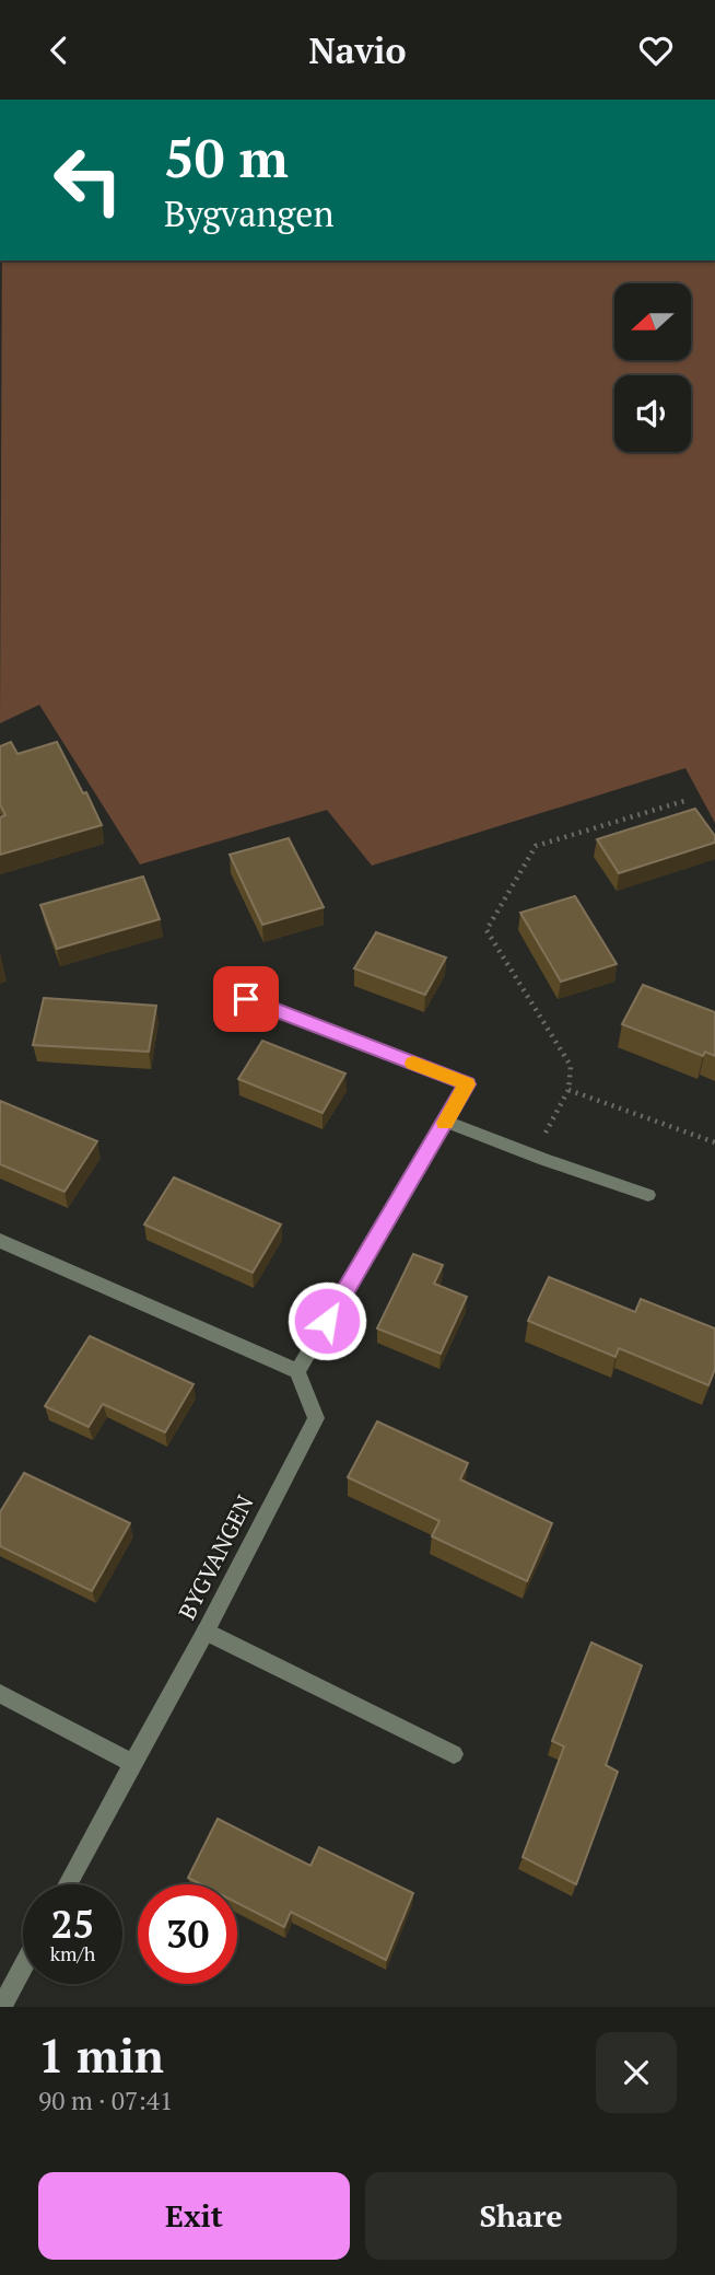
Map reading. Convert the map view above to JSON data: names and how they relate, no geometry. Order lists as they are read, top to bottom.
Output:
{
  "streets": {
    "street": ["BYGVANGEN"]
  },
  "north": "left",
  "page": {
    "header": "Navio",
    "turn": ["50 m", "Bygvangen"],
    "speed": "25 km/h",
    "limit": "30",
    "heading": ["1 min", "90 m · 07:41"],
    "buttons": ["Exit", "Share"]
  }
}
